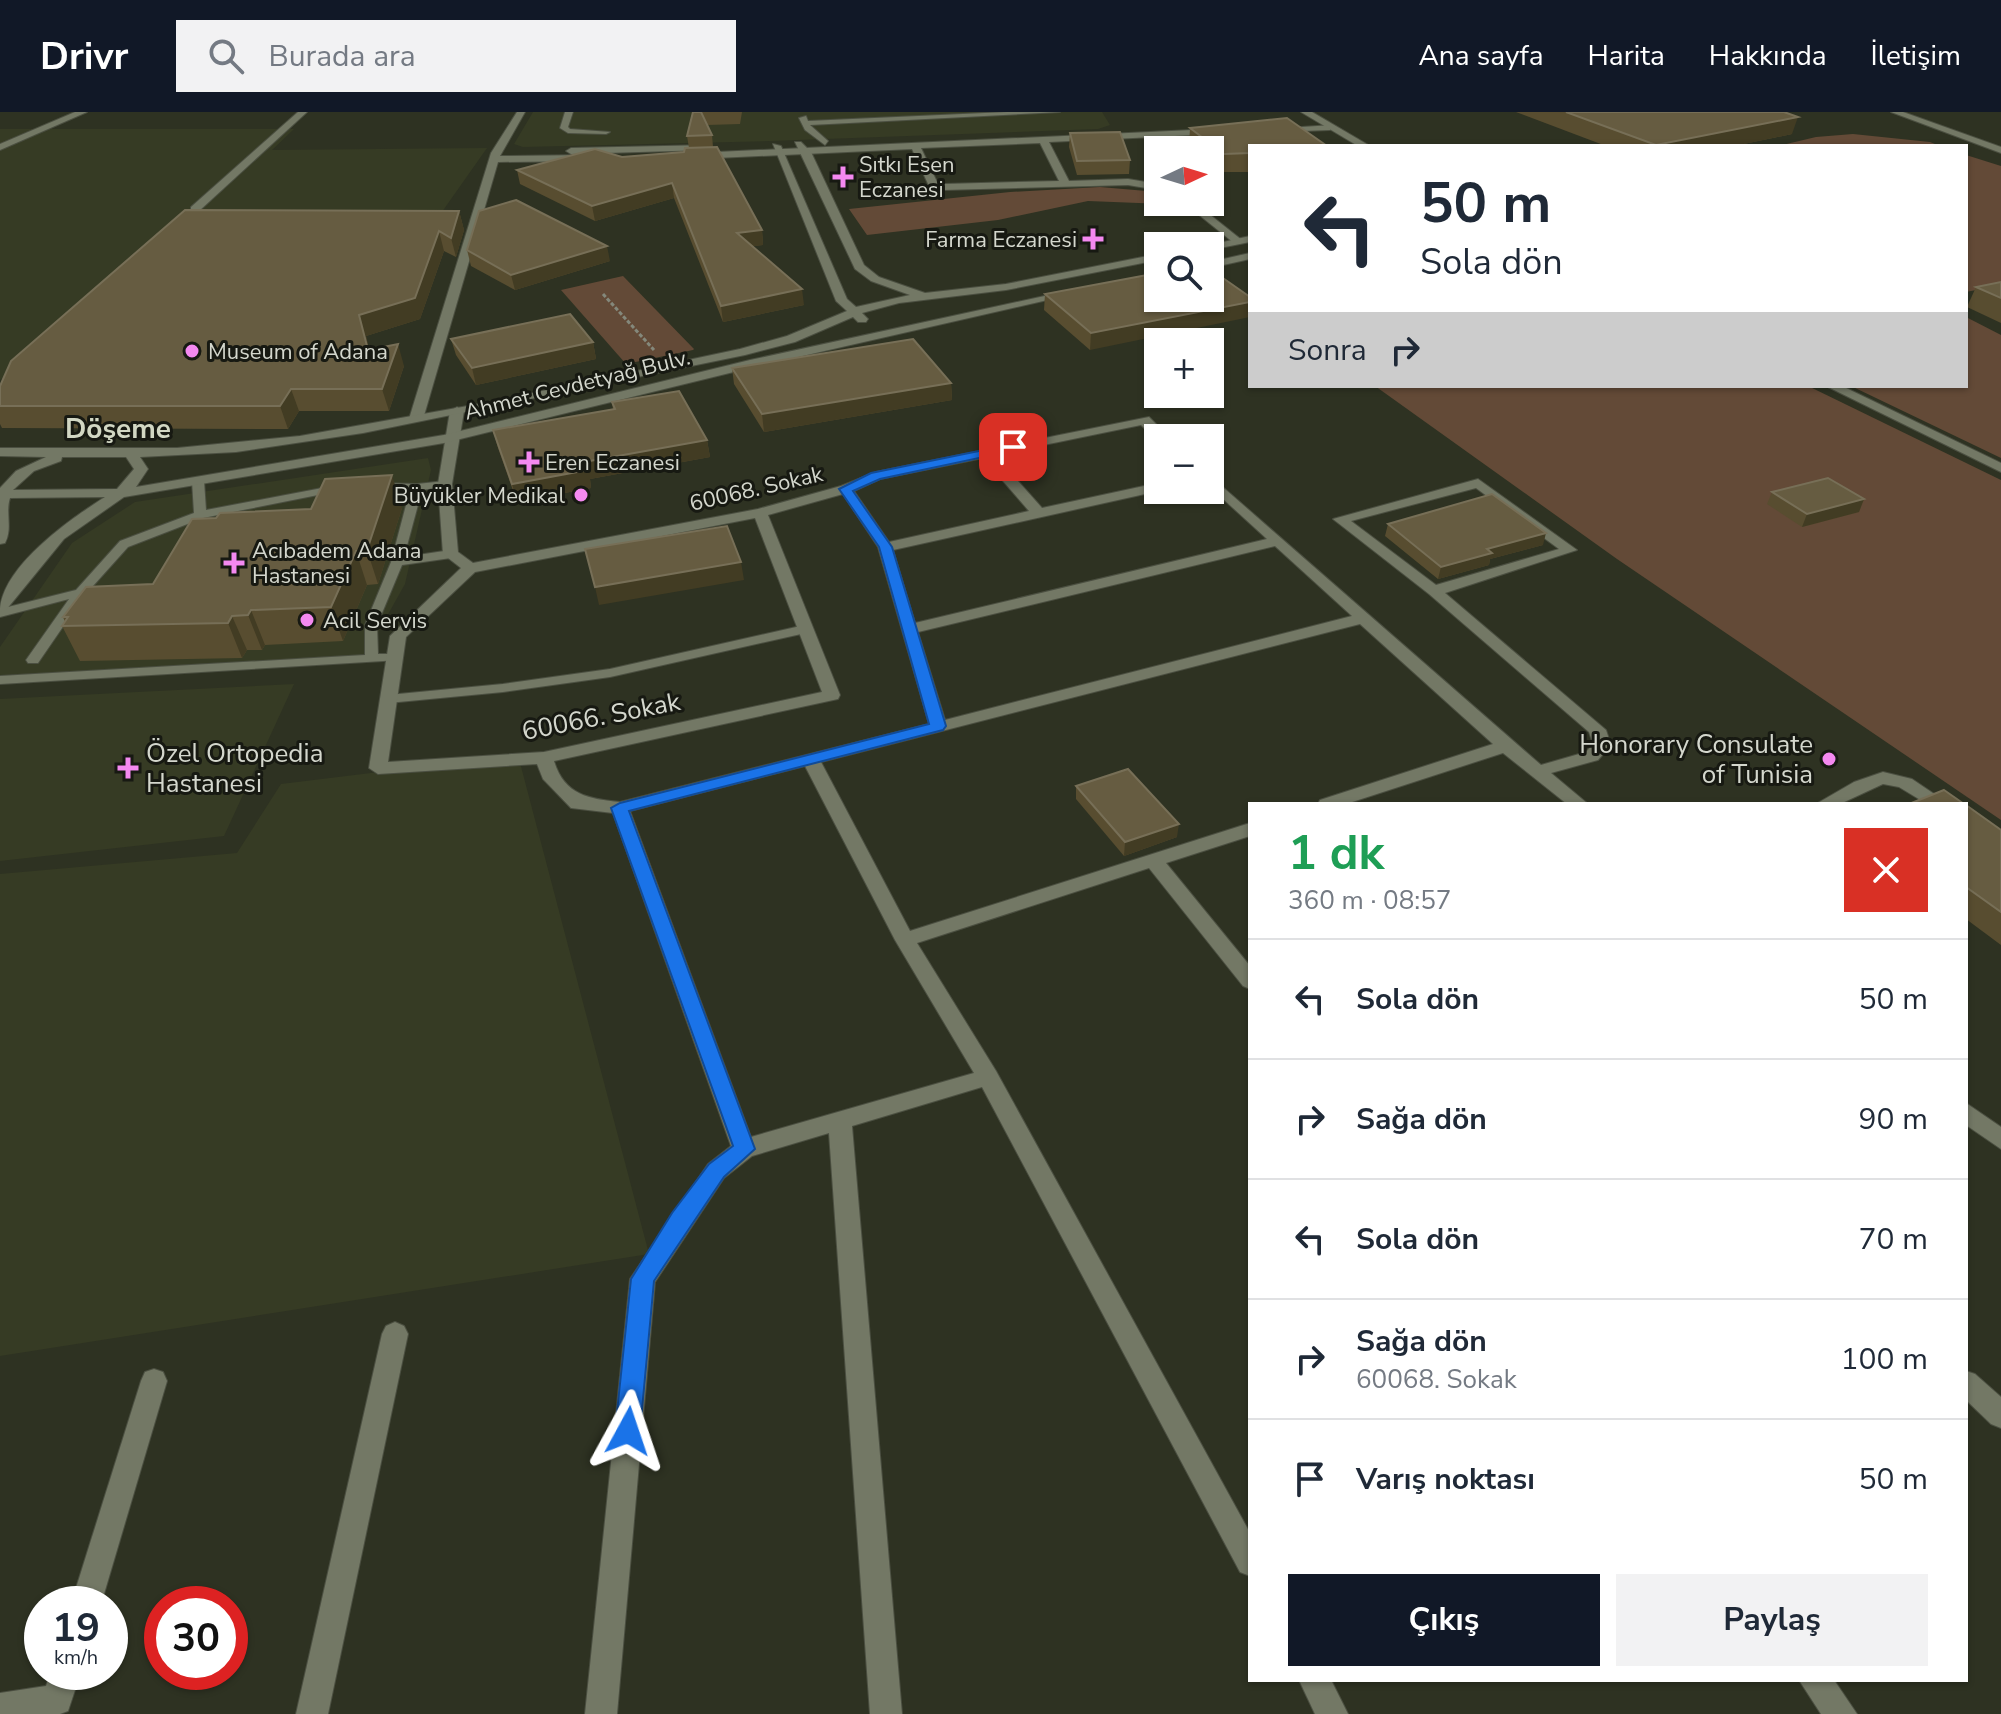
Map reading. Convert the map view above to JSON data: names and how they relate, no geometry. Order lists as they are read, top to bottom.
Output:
{
  "streets": {
    "street": ["Ahmet Cevdetyağ Bulv.", "60068. Sokak", "60066. Sokak"]
  },
  "districts": ["Döşeme"],
  "places": {
    "health": [
      "Sıtkı Esen Eczanesi",
      "Farma Eczanesi",
      "Eren Eczanesi",
      "Acıbadem Adana Hastanesi",
      "Özel Ortopedia Hastanesi"
    ],
    "other": [
      "Museum of Adana",
      "Büyükler Medikal",
      "Acil Servis",
      "Honorary Consulate of Tunisia"
    ]
  },
  "north": "right",
  "page": {
    "header": "Drivr",
    "search": "Burada ara",
    "nav": [
      "Ana sayfa",
      "Harita",
      "Hakkında",
      "İletişim"
    ],
    "map_buttons": ["+", "−"],
    "turn": ["50 m", "Sola dön"],
    "then": "Sonra",
    "heading": ["1 dk", "360 m · 08:57"],
    "list": [
      {
        "name": "Sola dön",
        "value": "50 m"
      },
      {
        "name": "Sağa dön",
        "value": "90 m"
      },
      {
        "name": "Sola dön",
        "value": "70 m"
      },
      {
        "name": "Sağa dön",
        "note": "60068. Sokak",
        "value": "100 m"
      },
      {
        "name": "Varış noktası",
        "value": "50 m"
      }
    ],
    "buttons": ["Çıkış", "Paylaş"],
    "speed": "19 km/h",
    "limit": "30"
  }
}
